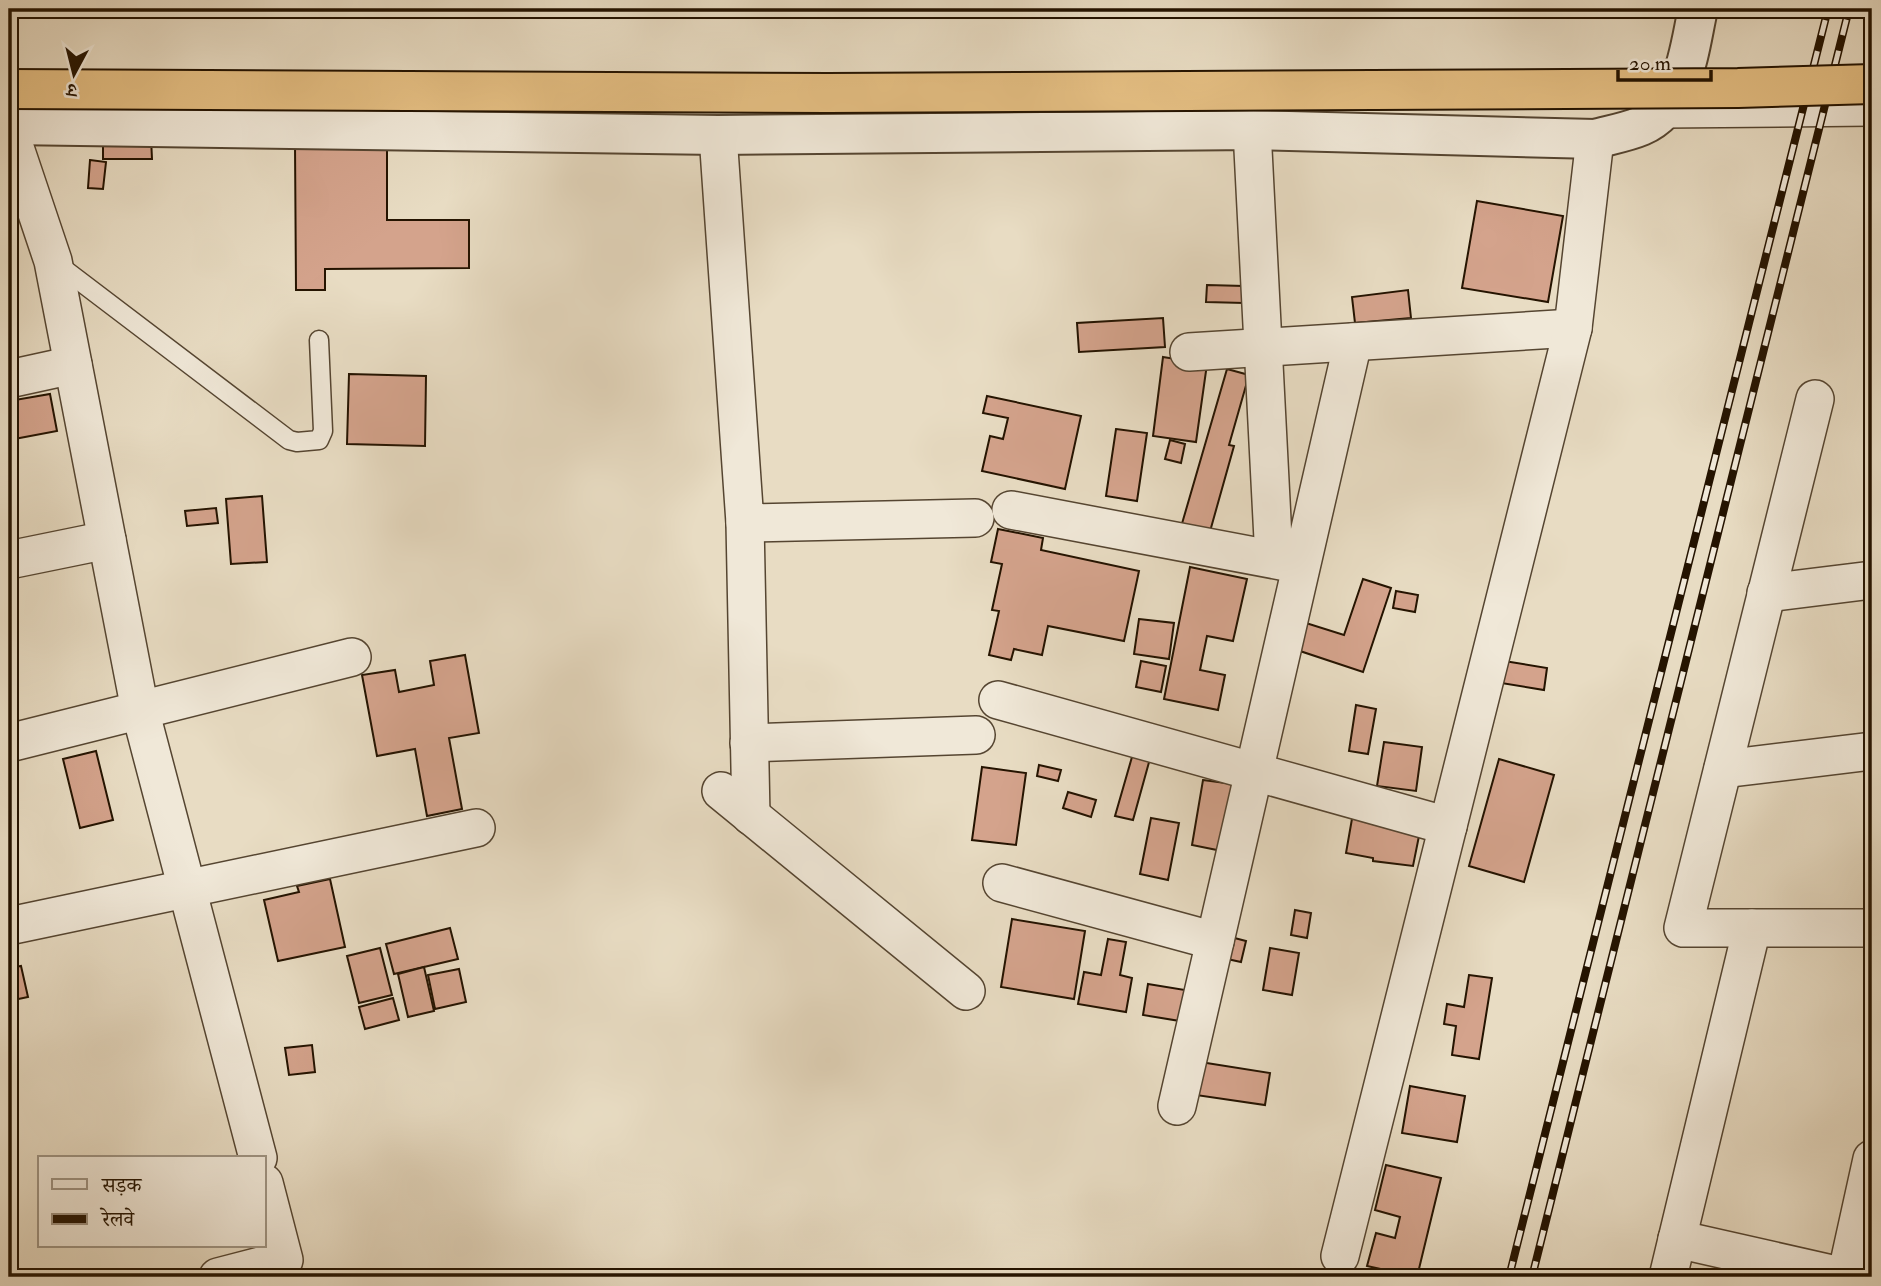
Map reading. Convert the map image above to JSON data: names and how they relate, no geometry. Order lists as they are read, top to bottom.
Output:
{
  "legend": ["सड़क", "रेलवे"],
  "scale_bar": "20 m",
  "north": "bottom"
}
